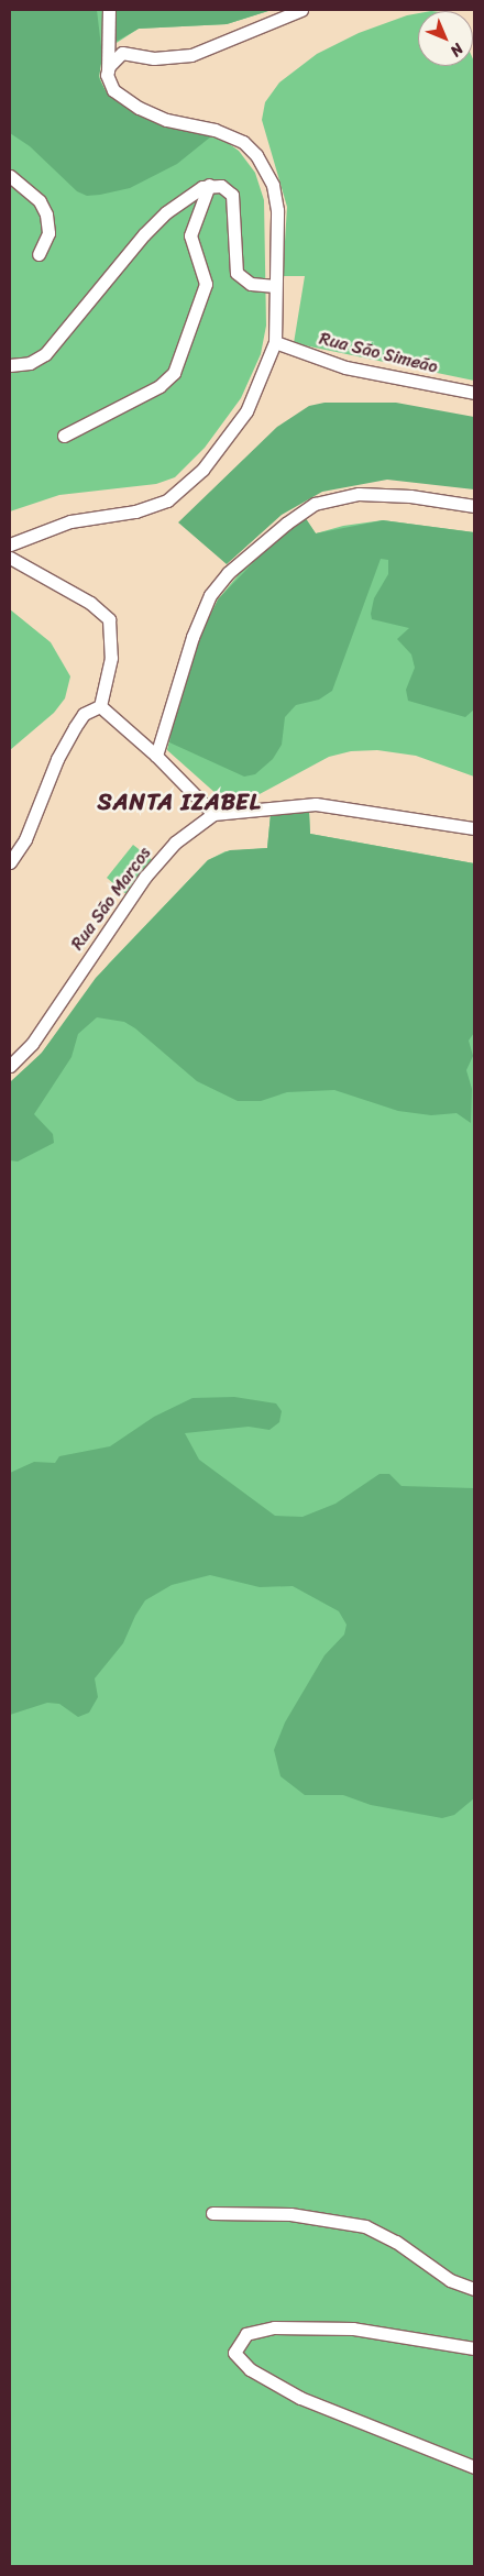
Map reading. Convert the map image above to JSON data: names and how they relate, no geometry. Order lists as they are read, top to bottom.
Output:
{
  "streets": {
    "street": ["Rua São Simeão", "Rua São Marcos"]
  },
  "districts": ["SANTA IZABEL"],
  "north": "bottom right"
}
